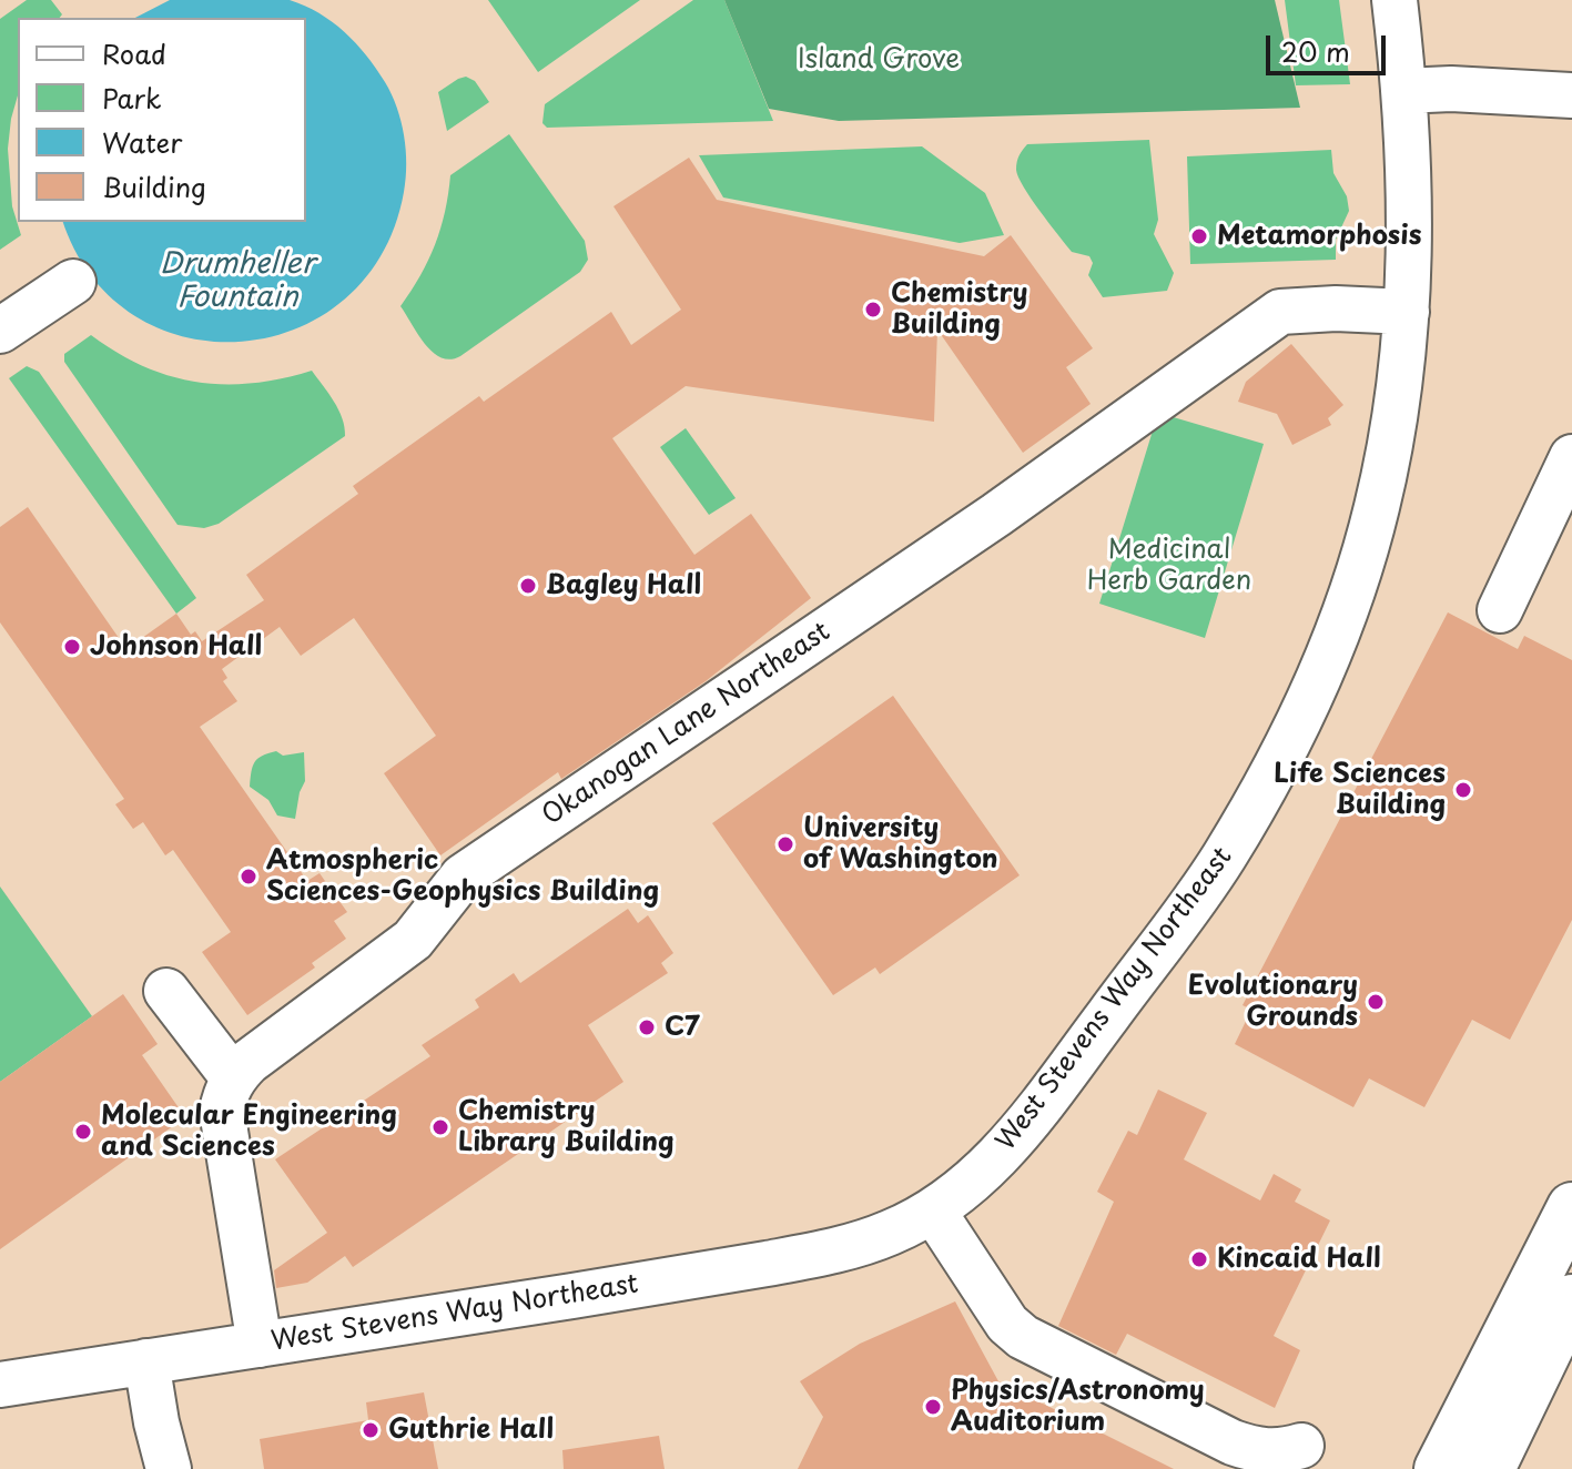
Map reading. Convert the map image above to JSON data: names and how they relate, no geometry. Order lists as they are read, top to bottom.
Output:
{
  "streets": {
    "street": ["Okanogan Lane Northeast", "West Stevens Way Northeast"]
  },
  "crossings": [
    ["Okanogan Lane Northeast", "West Stevens Way Northeast"]
  ],
  "water": ["Drumheller Fountain"],
  "parks": ["Island Grove", "Medicinal Herb Garden"],
  "places": [
    "Metamorphosis",
    "Chemistry Building",
    "Bagley Hall",
    "Johnson Hall",
    "Life Sciences Building",
    "University of Washington",
    "Atmospheric Sciences-Geophysics Building",
    "Evolutionary Grounds",
    "C7",
    "Chemistry Library Building",
    "Molecular Engineering and Sciences",
    "Kincaid Hall",
    "Physics/Astronomy Auditorium",
    "Guthrie Hall"
  ],
  "legend": [
    "Road",
    "Park",
    "Water",
    "Building"
  ],
  "scale_bar": "20 m"
}
